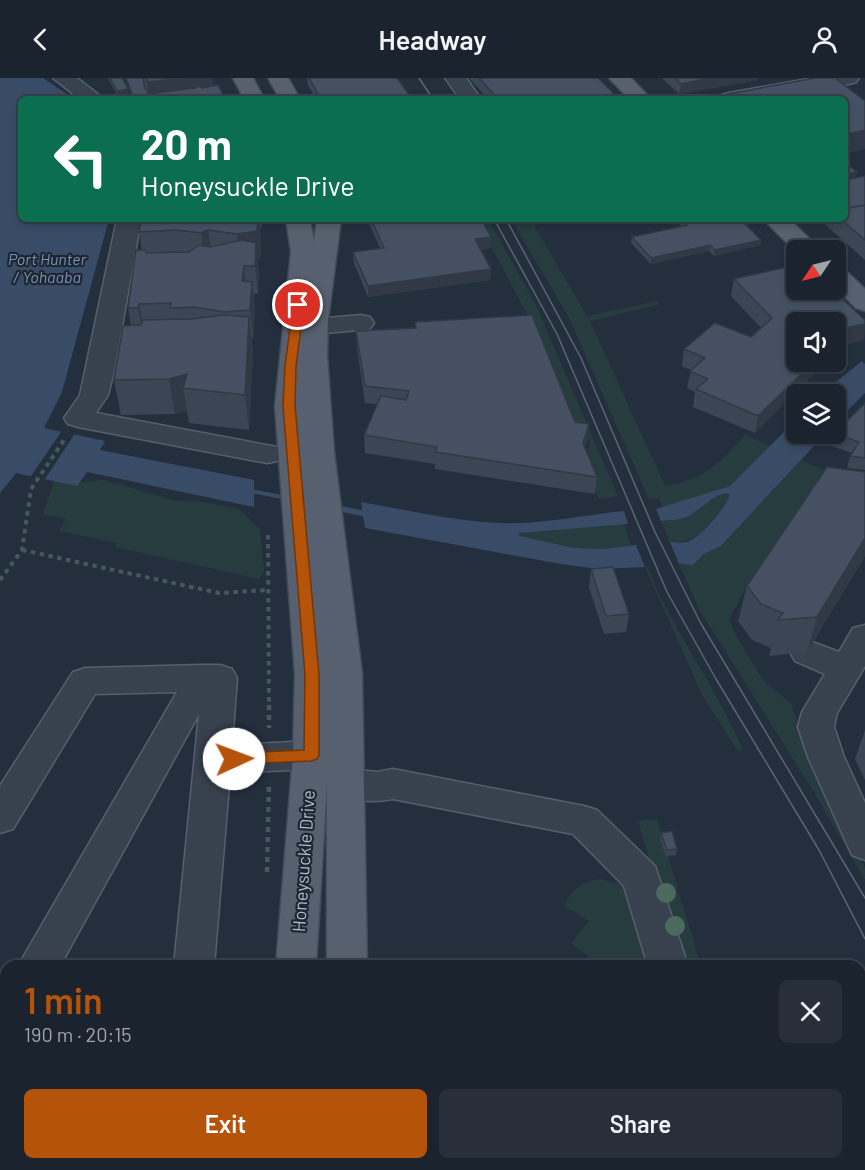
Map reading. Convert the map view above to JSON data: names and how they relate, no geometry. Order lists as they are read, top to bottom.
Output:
{
  "streets": {
    "main road": ["Honeysuckle Drive"]
  },
  "water": ["Port Hunter / Yohaaba"],
  "north": "bottom left",
  "page": {
    "header": "Headway",
    "turn": ["20 m", "Honeysuckle Drive"],
    "heading": ["1 min", "190 m · 20:15"],
    "buttons": ["Exit", "Share"]
  }
}
